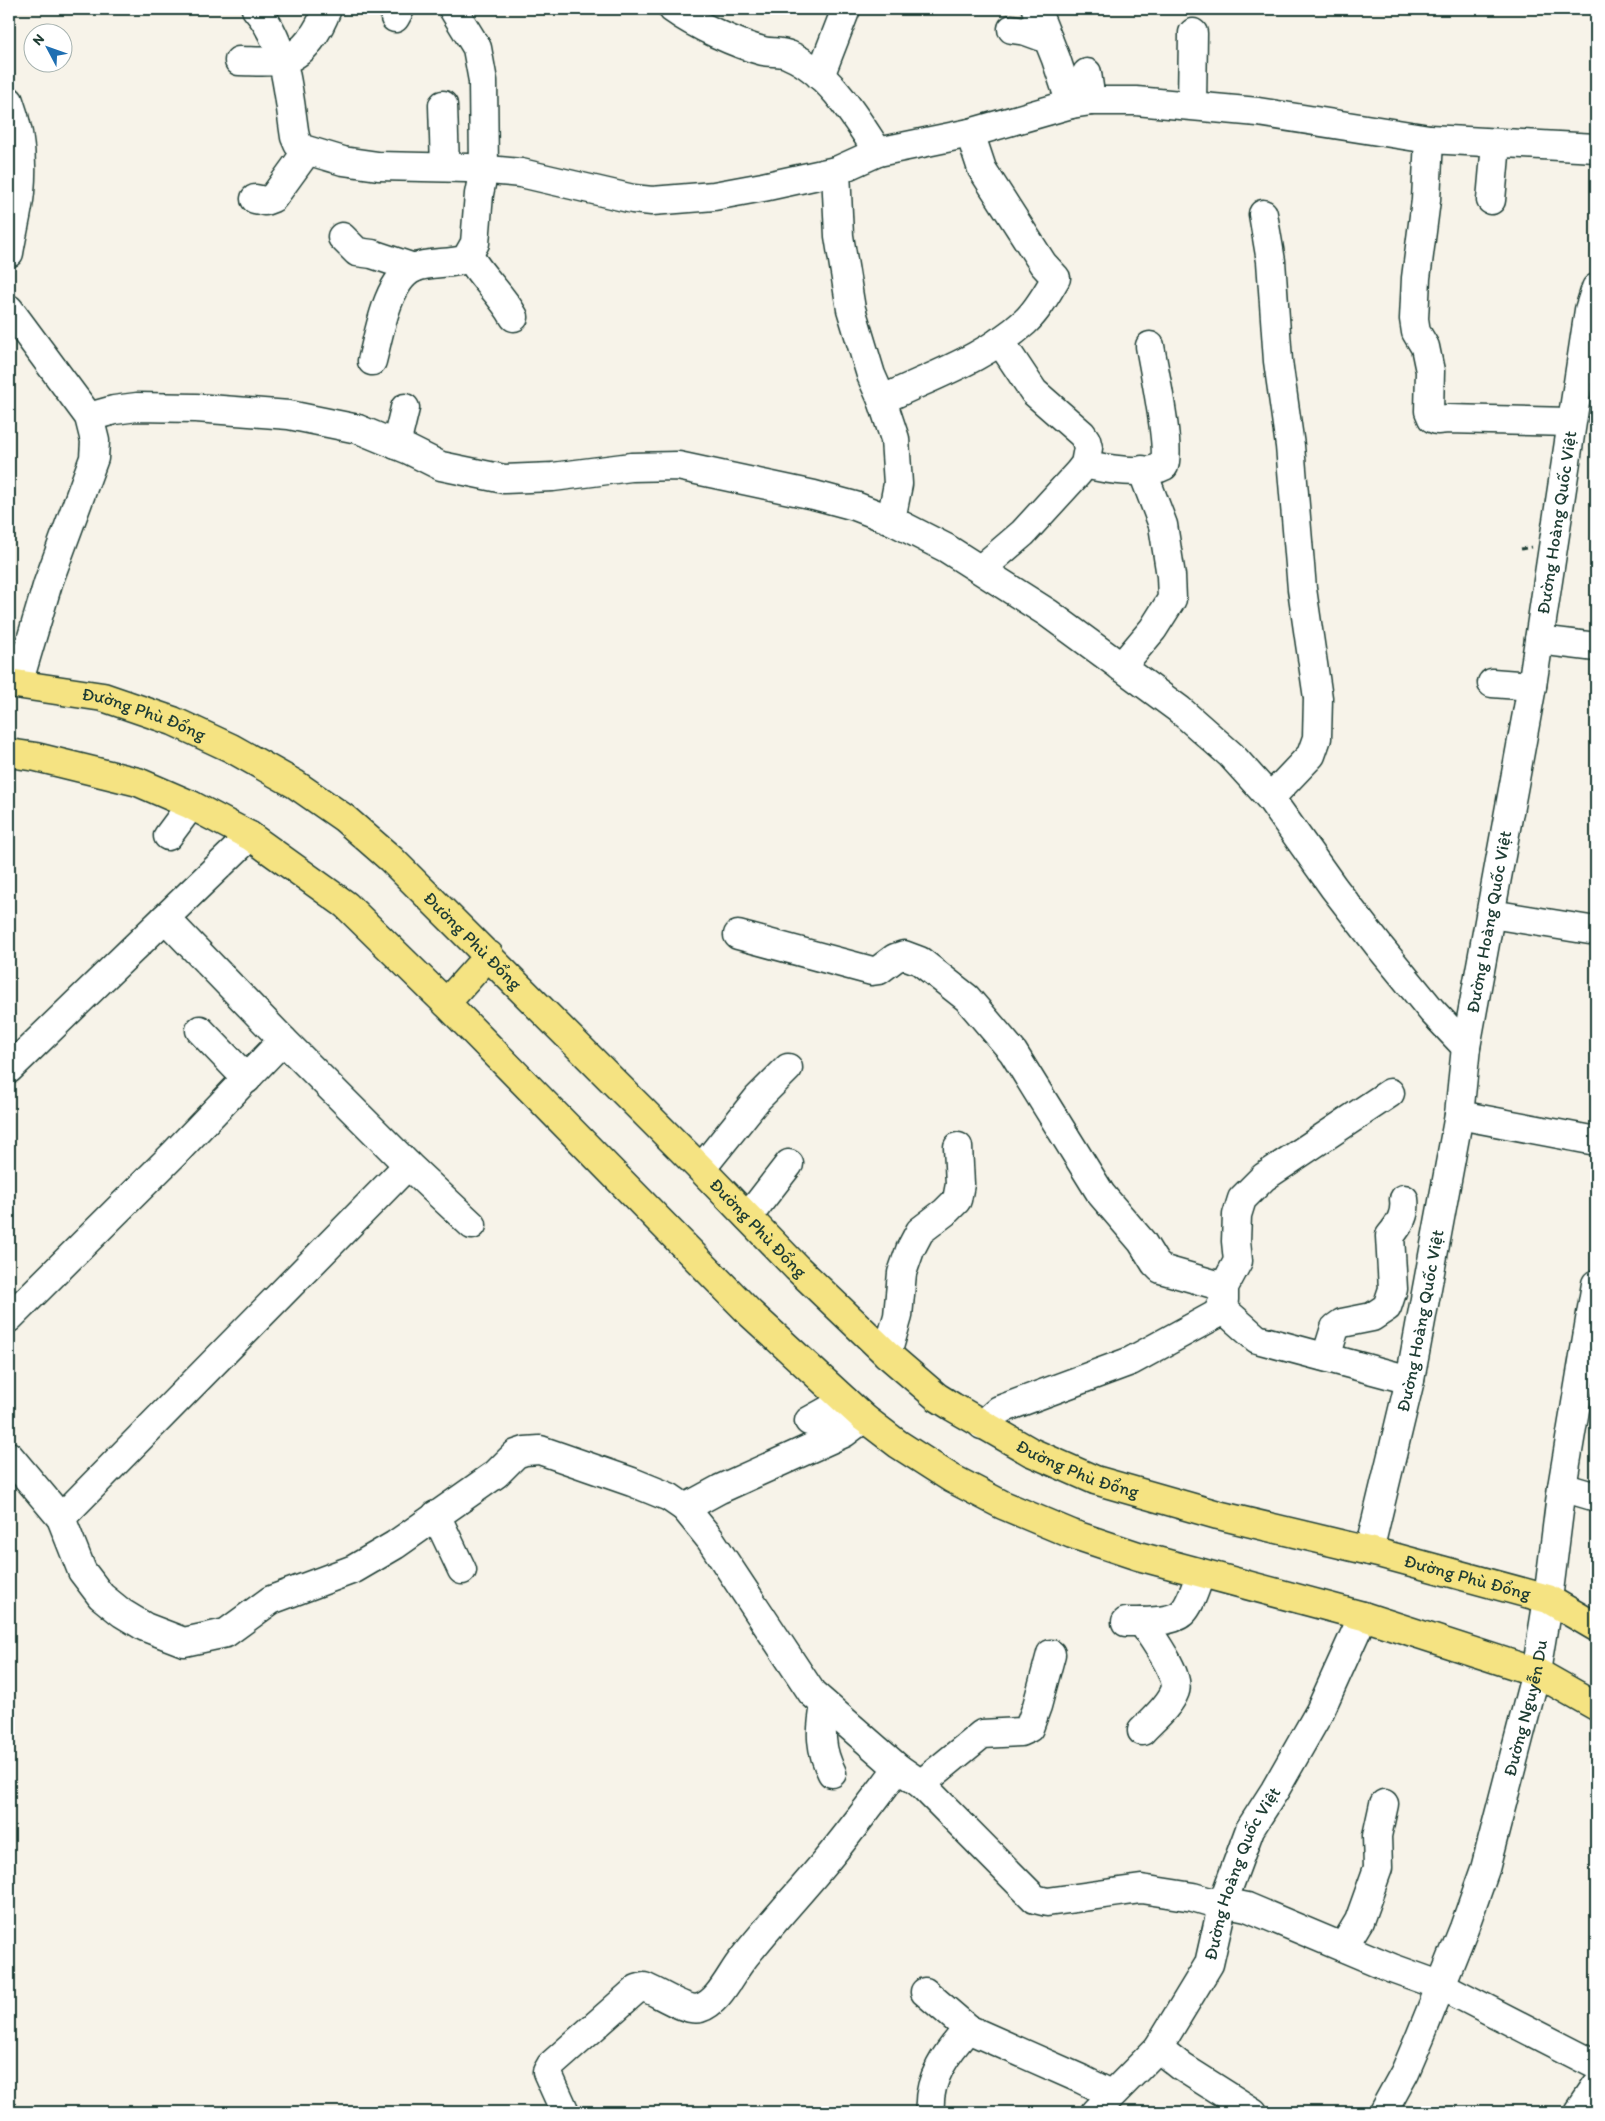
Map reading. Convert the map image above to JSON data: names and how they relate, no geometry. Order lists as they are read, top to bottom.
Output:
{
  "streets": {
    "main road": ["Đường Phù Đổng"],
    "street": ["Đường Hoàng Quốc Việt", "Đường Nguyễn Du"]
  },
  "crossings": [
    ["Đường Hoàng Quốc Việt", "Đường Phù Đổng"],
    ["Đường Phù Đổng", "Đường Nguyễn Du"]
  ],
  "north": "top left"
}
